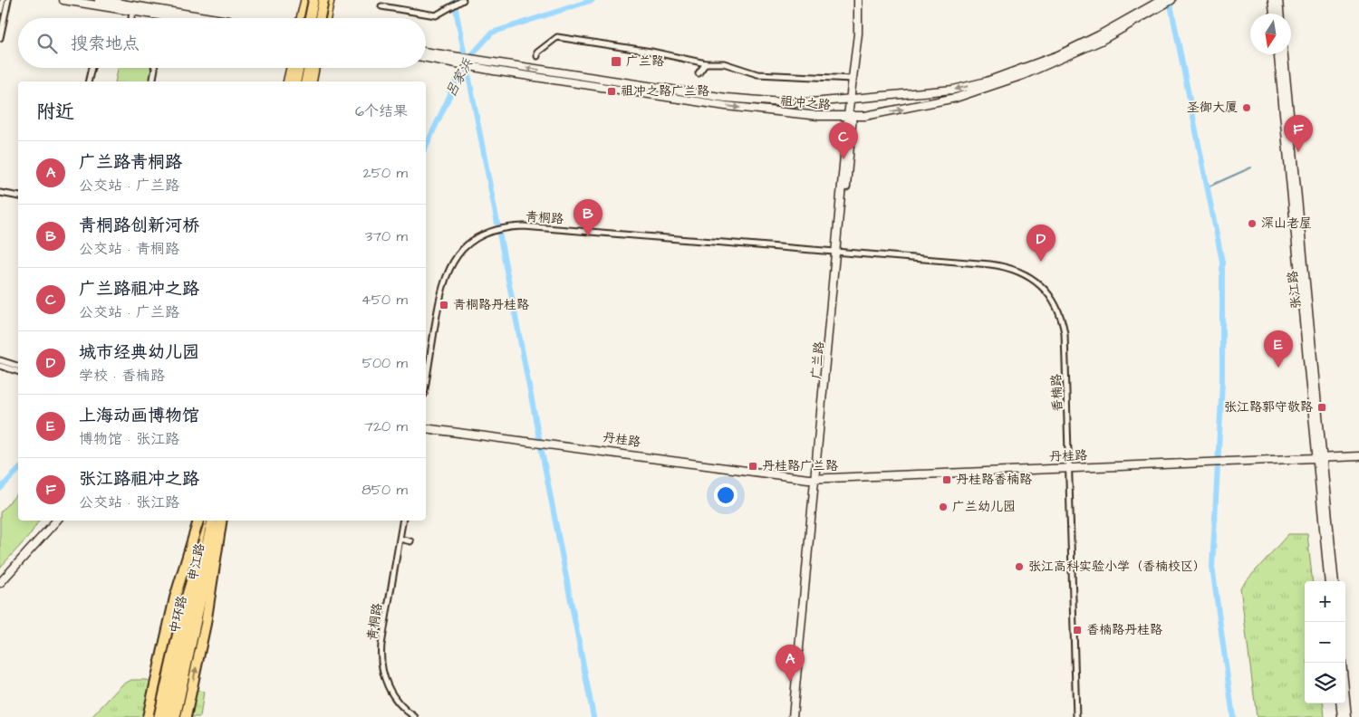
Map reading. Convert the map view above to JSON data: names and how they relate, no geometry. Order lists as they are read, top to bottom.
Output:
{
  "streets": {
    "highway": ["中环路"],
    "main road": [
      "祖冲之路",
      "张江路",
      "广兰路",
      "丹桂路",
      "申江路"
    ],
    "street": ["青桐路", "香楠路"]
  },
  "crossings": [
    ["祖冲之路", "广兰路"],
    ["青桐路", "广兰路"],
    ["青桐路", "香楠路"],
    ["张江路", "丹桂路"],
    ["广兰路", "香楠路"],
    ["广兰路", "丹桂路"],
    ["香楠路", "丹桂路"]
  ],
  "water": ["吕家浜"],
  "places": {
    "transit": [
      "广兰路",
      "祖冲之路广兰路",
      "青桐路丹桂路",
      "张江路郭守敬路",
      "丹桂路广兰路",
      "丹桂路香楠路",
      "香楠路丹桂路"
    ],
    "other": [
      "圣御大厦",
      "深山老屋",
      "广兰幼儿园",
      "张江高科实验小学（香楠校区）"
    ]
  },
  "north": "bottom",
  "page": {
    "search": "搜索地点",
    "heading": ["附近", "6个结果"],
    "pins": [
      "F",
      "C",
      "B",
      "D",
      "E",
      "A"
    ],
    "list": [
      {
        "mark": "A",
        "name": "广兰路青桐路",
        "note": "公交站 · 广兰路",
        "value": "250 m"
      },
      {
        "mark": "B",
        "name": "青桐路创新河桥",
        "note": "公交站 · 青桐路",
        "value": "370 m"
      },
      {
        "mark": "C",
        "name": "广兰路祖冲之路",
        "note": "公交站 · 广兰路",
        "value": "450 m"
      },
      {
        "mark": "D",
        "name": "城市经典幼儿园",
        "note": "学校 · 香楠路",
        "value": "500 m"
      },
      {
        "mark": "E",
        "name": "上海动画博物馆",
        "note": "博物馆 · 张江路",
        "value": "720 m"
      },
      {
        "mark": "F",
        "name": "张江路祖冲之路",
        "note": "公交站 · 张江路",
        "value": "850 m"
      }
    ],
    "map_buttons": ["+", "−"]
  }
}
